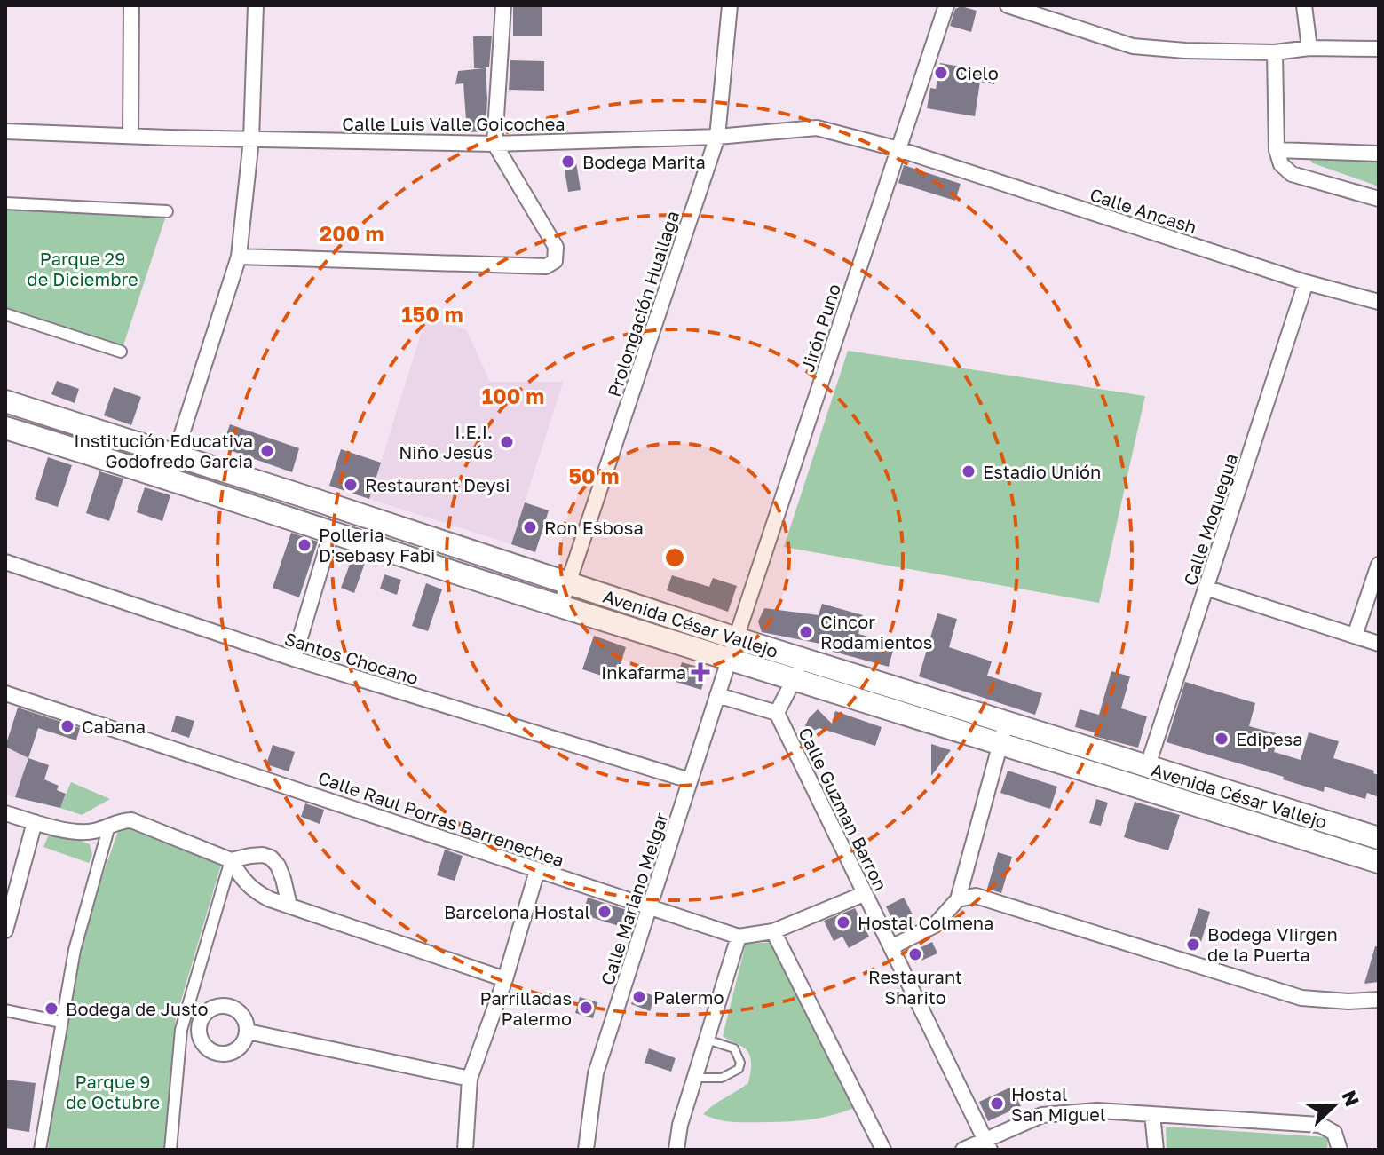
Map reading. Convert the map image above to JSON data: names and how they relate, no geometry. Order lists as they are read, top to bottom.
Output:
{
  "streets": {
    "main road": ["Avenida César Vallejo"],
    "street": [
      "Calle Luis Valle Goicochea",
      "Calle Ancash",
      "Prolongación Huallaga",
      "Jirón Puno",
      "Calle Moquegua",
      "Santos Chocano",
      "Calle Guzman Barron",
      "Calle Raul Porras Barrenechea",
      "Calle Mariano Melgar"
    ]
  },
  "crossings": [
    ["Calle Luis Valle Goicochea", "Calle Ancash"],
    ["Calle Luis Valle Goicochea", "Prolongación Huallaga"],
    ["Calle Luis Valle Goicochea", "Jirón Puno"],
    ["Calle Ancash", "Jirón Puno"],
    ["Calle Ancash", "Calle Moquegua"],
    ["Prolongación Huallaga", "Avenida César Vallejo"],
    ["Jirón Puno", "Avenida César Vallejo"],
    ["Jirón Puno", "Calle Mariano Melgar"],
    ["Calle Moquegua", "Avenida César Vallejo"],
    ["Avenida César Vallejo", "Calle Mariano Melgar"],
    ["Santos Chocano", "Calle Mariano Melgar"],
    ["Calle Guzman Barron", "Calle Raul Porras Barrenechea"],
    ["Calle Raul Porras Barrenechea", "Calle Mariano Melgar"]
  ],
  "parks": ["Parque 29 de Diciembre", "Parque 9 de Octubre"],
  "places": {
    "other": [
      "Cielo",
      "Bodega Marita",
      "I.E.I. Niño Jesús",
      "Institución Educativa Godofredo Garcia",
      "Estadio Unión",
      "Restaurant Deysi",
      "Ron Esbosa",
      "Polleria D'sebasy Fabi",
      "Cincor Rodamientos",
      "Cabana",
      "Edipesa",
      "Barcelona Hostal",
      "Hostal Colmena",
      "Bodega VIirgen de la Puerta",
      "Restaurant Sharito",
      "Palermo",
      "Parrilladas Palermo",
      "Bodega de Justo",
      "Hostal San Miguel"
    ],
    "health": ["Inkafarma"]
  },
  "north": "top right",
  "rings": [
    "200 m",
    "150 m",
    "100 m",
    "50 m"
  ]
}
